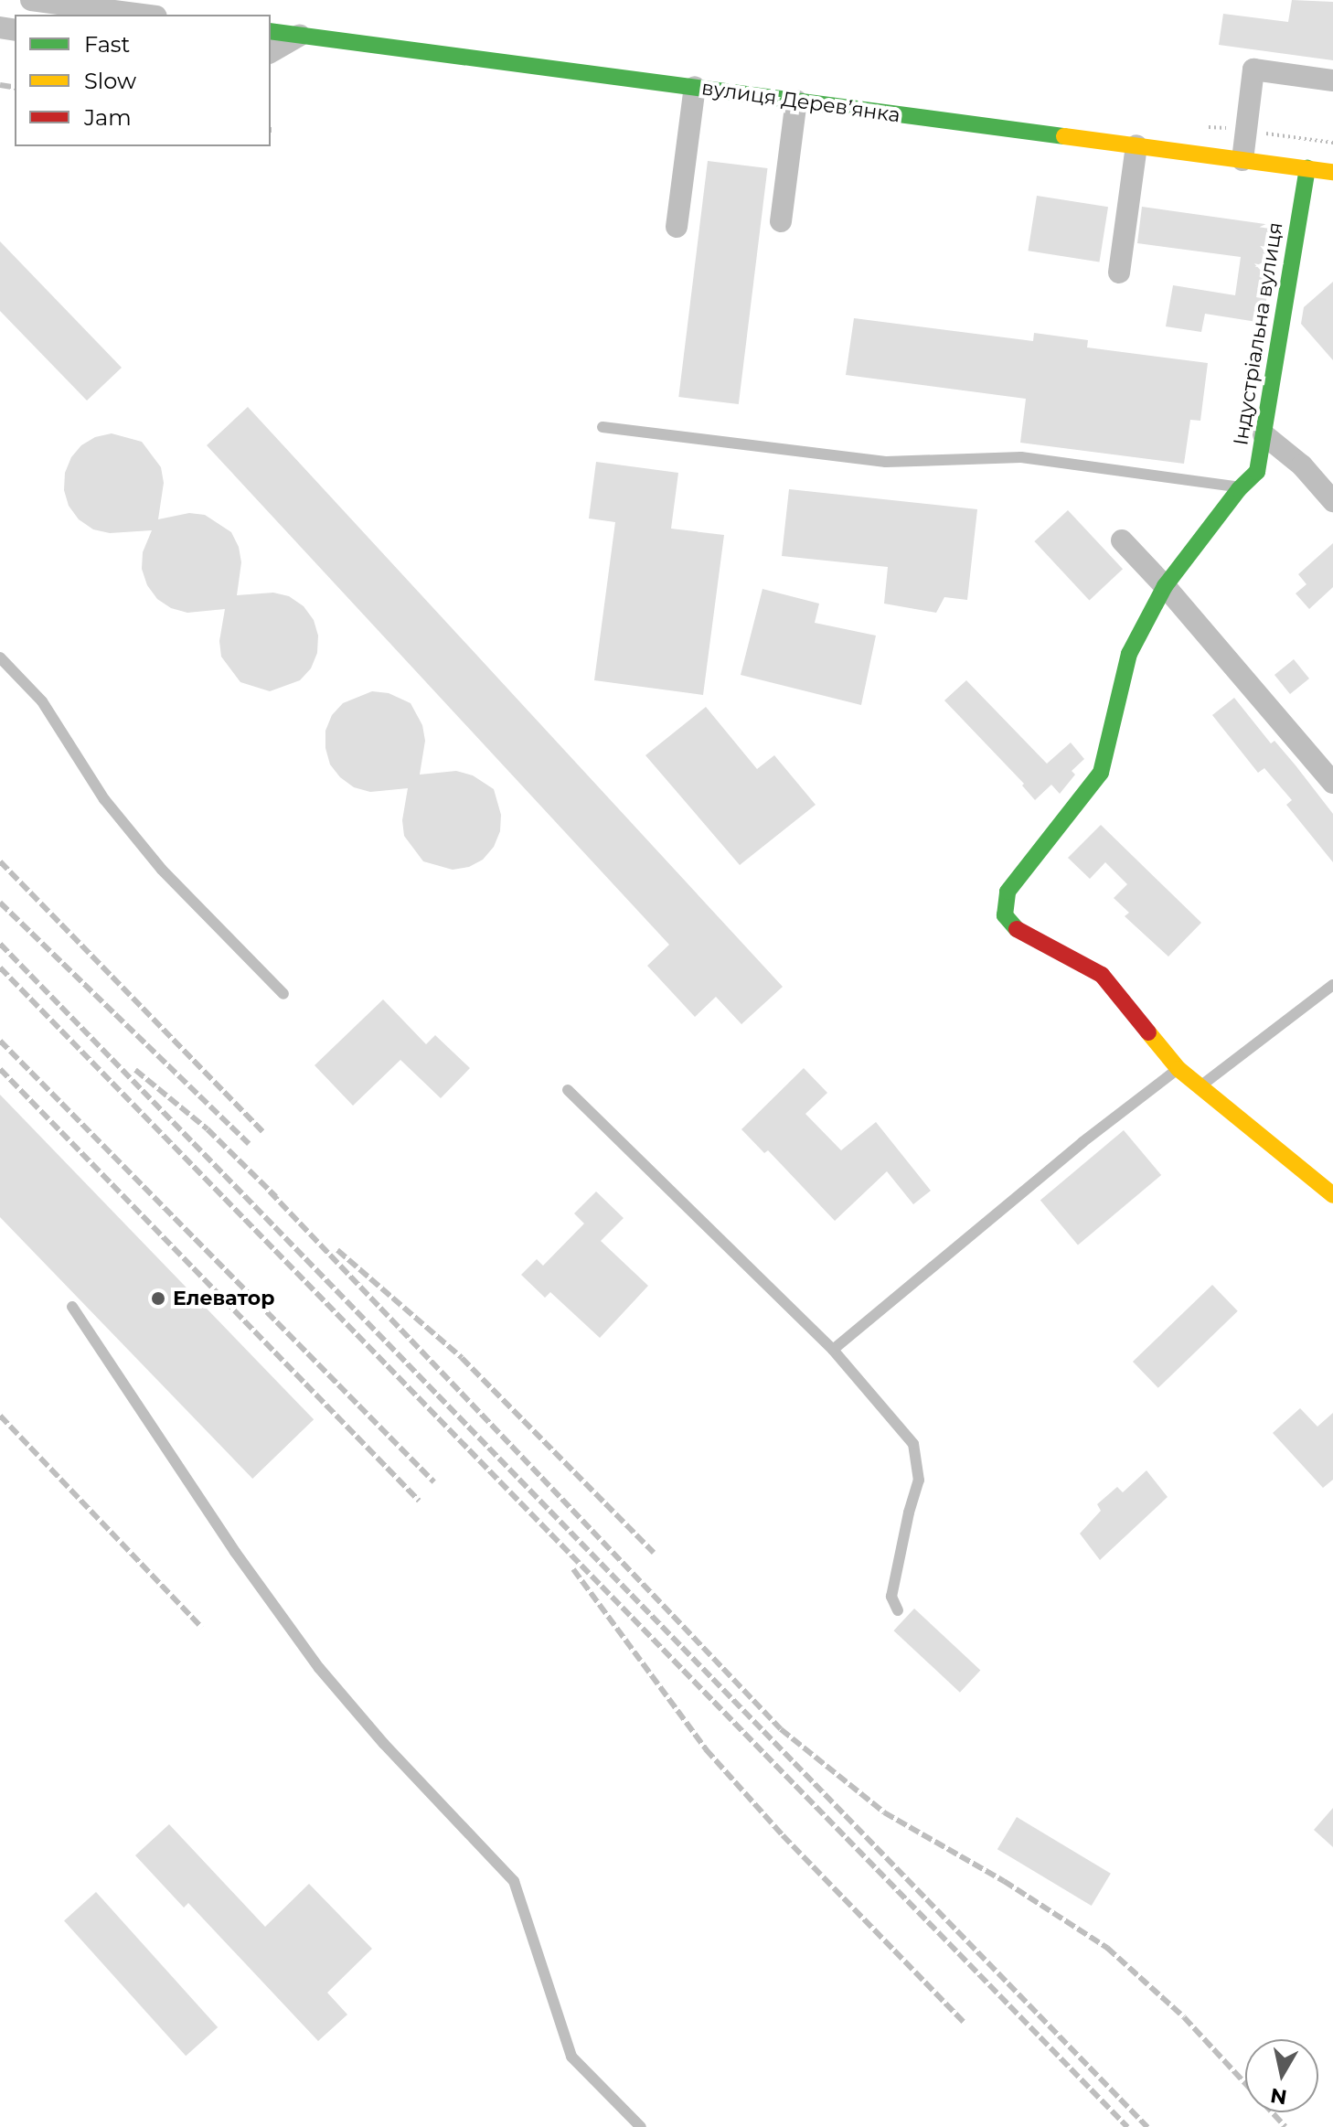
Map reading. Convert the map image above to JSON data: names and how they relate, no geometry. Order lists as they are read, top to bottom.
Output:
{
  "streets": {
    "street": ["вулиця Деревʼянка", "Індустріальна вулиця"]
  },
  "crossings": [
    ["вулиця Деревʼянка", "Індустріальна вулиця"]
  ],
  "places": ["Елеватор"],
  "legend": ["Fast", "Slow", "Jam"],
  "north": "bottom"
}
